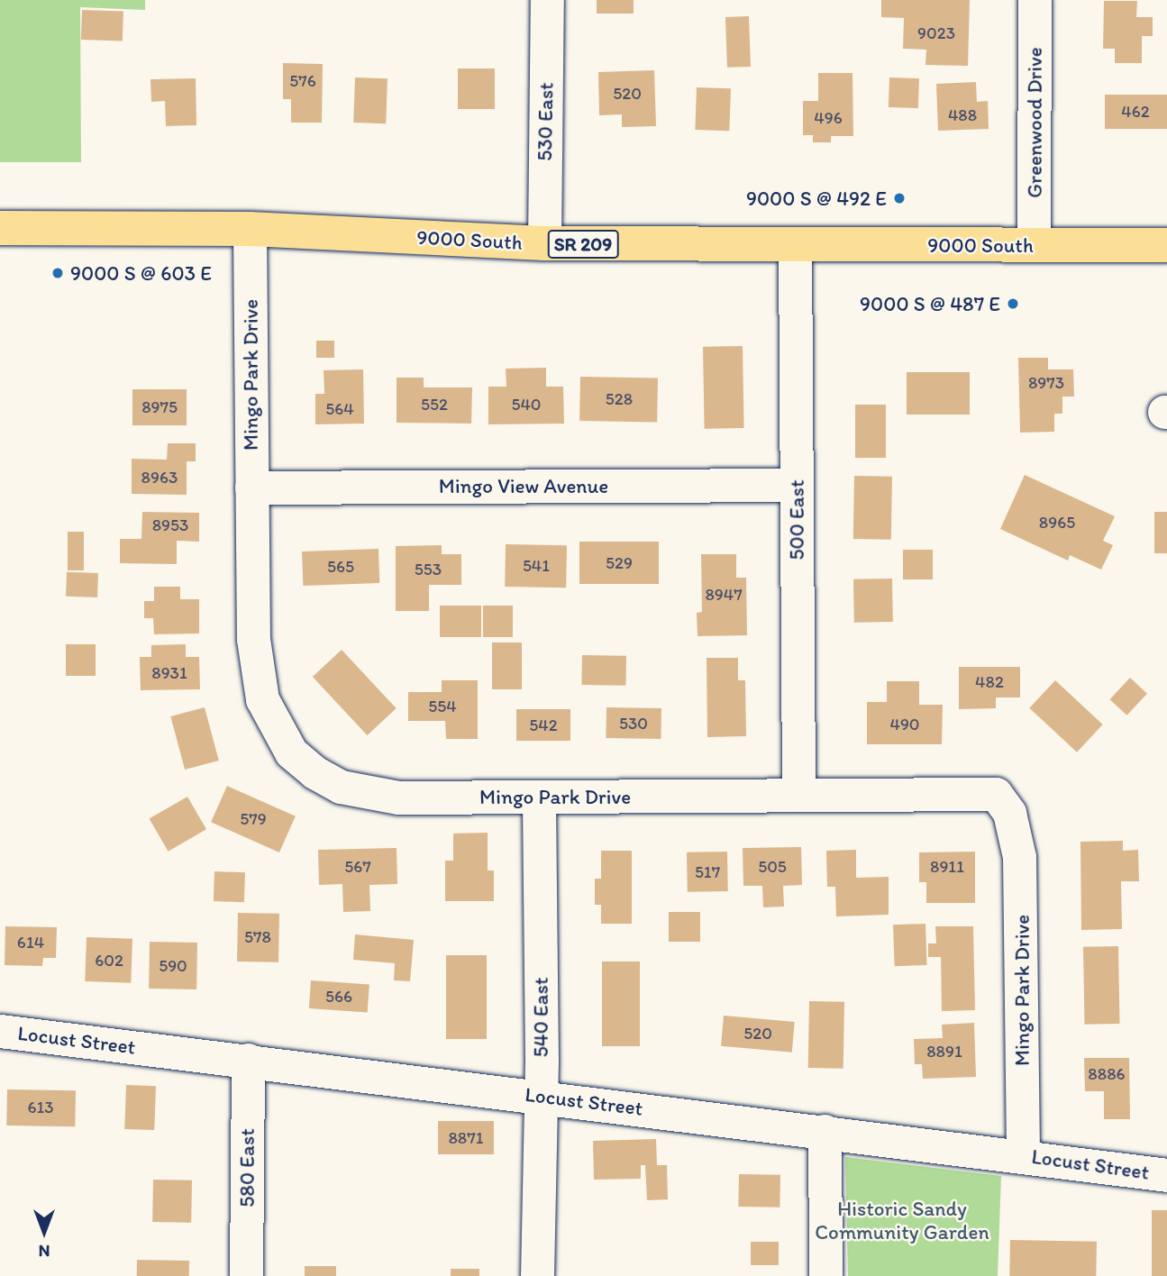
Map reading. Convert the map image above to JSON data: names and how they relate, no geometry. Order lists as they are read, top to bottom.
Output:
{
  "streets": {
    "main road": ["9000 South", "SR 209"],
    "street": [
      "530 East",
      "Greenwood Drive",
      "Mingo Park Drive",
      "Mingo View Avenue",
      "500 East",
      "540 East",
      "Locust Street",
      "580 East"
    ]
  },
  "crossings": [
    ["530 East", "9000 South"],
    ["Greenwood Drive", "9000 South"],
    ["9000 South", "Mingo Park Drive"],
    ["9000 South", "500 East"],
    ["Mingo Park Drive", "Mingo View Avenue"],
    ["Mingo Park Drive", "500 East"],
    ["Mingo Park Drive", "540 East"],
    ["Mingo Park Drive", "Locust Street"],
    ["Mingo View Avenue", "500 East"],
    ["540 East", "Locust Street"],
    ["Locust Street", "580 East"]
  ],
  "parks": ["Historic Sandy Community Garden"],
  "places": ["9000 S @ 492 E", "9000 S @ 603 E", "9000 S @ 487 E"],
  "house_numbers": [
    "9023",
    "576",
    "520",
    "462",
    "488",
    "496",
    "8973",
    "528",
    "552",
    "540",
    "8975",
    "564",
    "8963",
    "8965",
    "8953",
    "529",
    "541",
    "565",
    "553",
    "8947",
    "8931",
    "482",
    "554",
    "530",
    "490",
    "542",
    "579",
    "567",
    "505",
    "8911",
    "517",
    "578",
    "614",
    "602",
    "590",
    "566",
    "520",
    "8891",
    "8886",
    "613",
    "8871"
  ],
  "north": "bottom"
}
